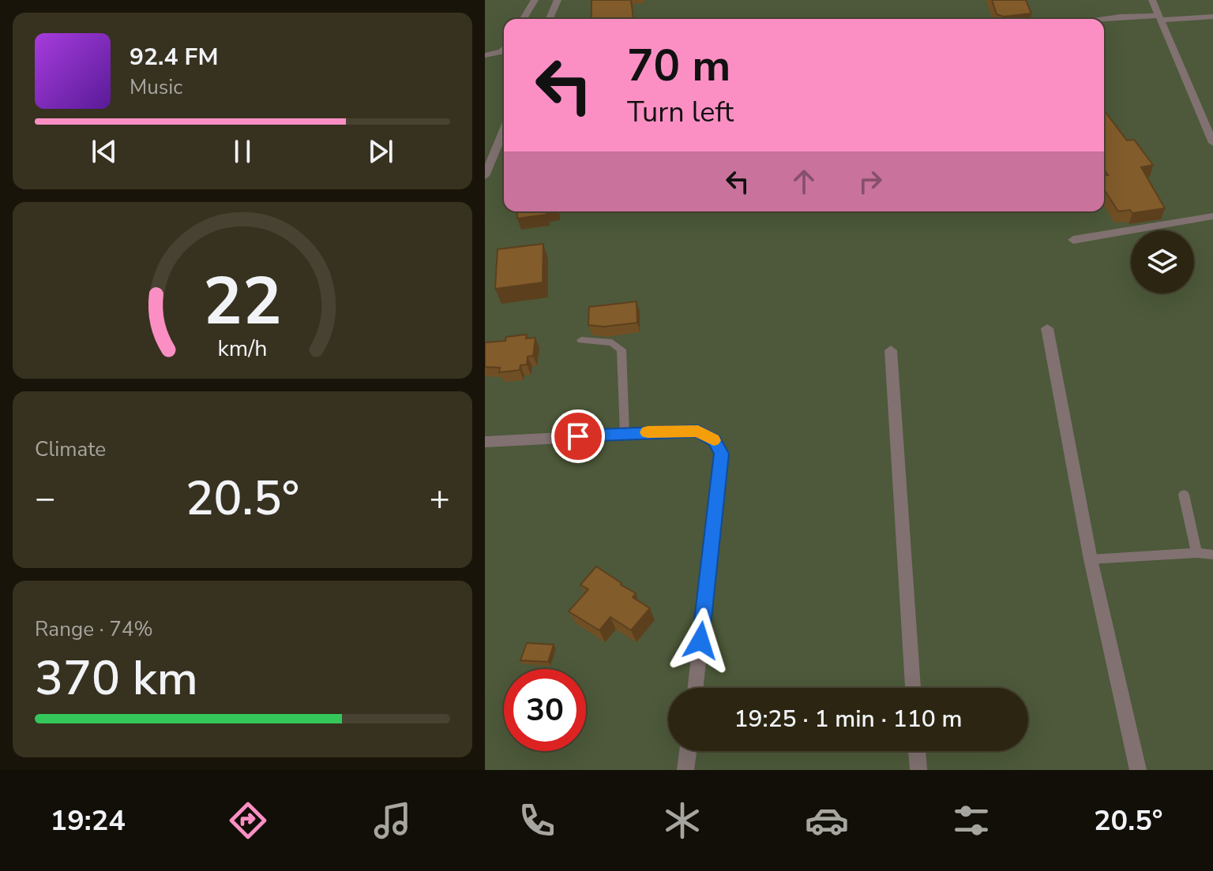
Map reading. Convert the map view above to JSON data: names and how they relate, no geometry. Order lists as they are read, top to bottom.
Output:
{
  "page": {
    "turn": ["70 m", "Turn left"],
    "song": ["92.4 FM", "Music"],
    "tile": [
      "Climate",
      ["Range · 74%", "370 km"]
    ],
    "heat": ["−", "20.5°", "+"],
    "limit": "30",
    "trip": "19:25 · 1 min · 110 m",
    "tabs": ["19:24", "20.5°"],
    "gauge": ["22", "km/h"]
  }
}
